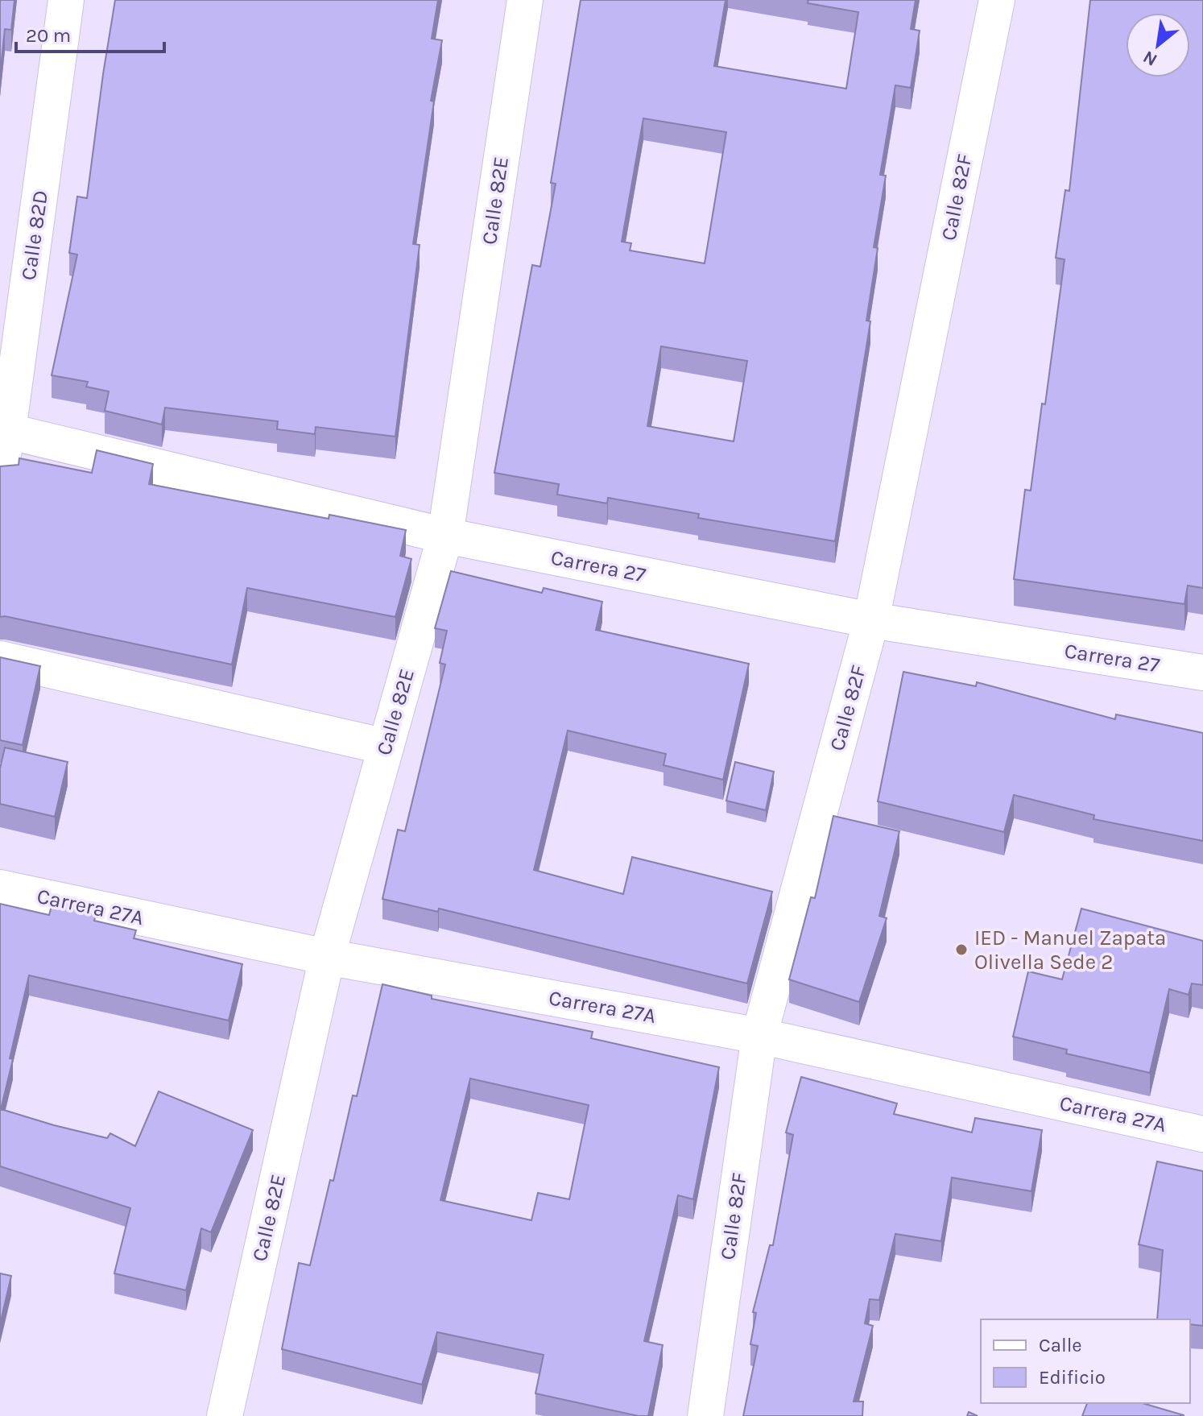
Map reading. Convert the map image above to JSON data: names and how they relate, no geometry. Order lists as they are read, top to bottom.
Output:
{
  "streets": {
    "street": [
      "Calle 82F",
      "Calle 82E",
      "Calle 82D",
      "Carrera 27",
      "Carrera 27A"
    ]
  },
  "crossings": [
    ["Calle 82F", "Carrera 27"],
    ["Calle 82F", "Carrera 27A"],
    ["Calle 82E", "Carrera 27"],
    ["Calle 82E", "Carrera 27A"],
    ["Calle 82D", "Carrera 27"]
  ],
  "places": ["IED - Manuel Zapata Olivella Sede 2"],
  "legend": ["Calle", "Edificio"],
  "scale_bar": "20 m",
  "north": "bottom left"
}
